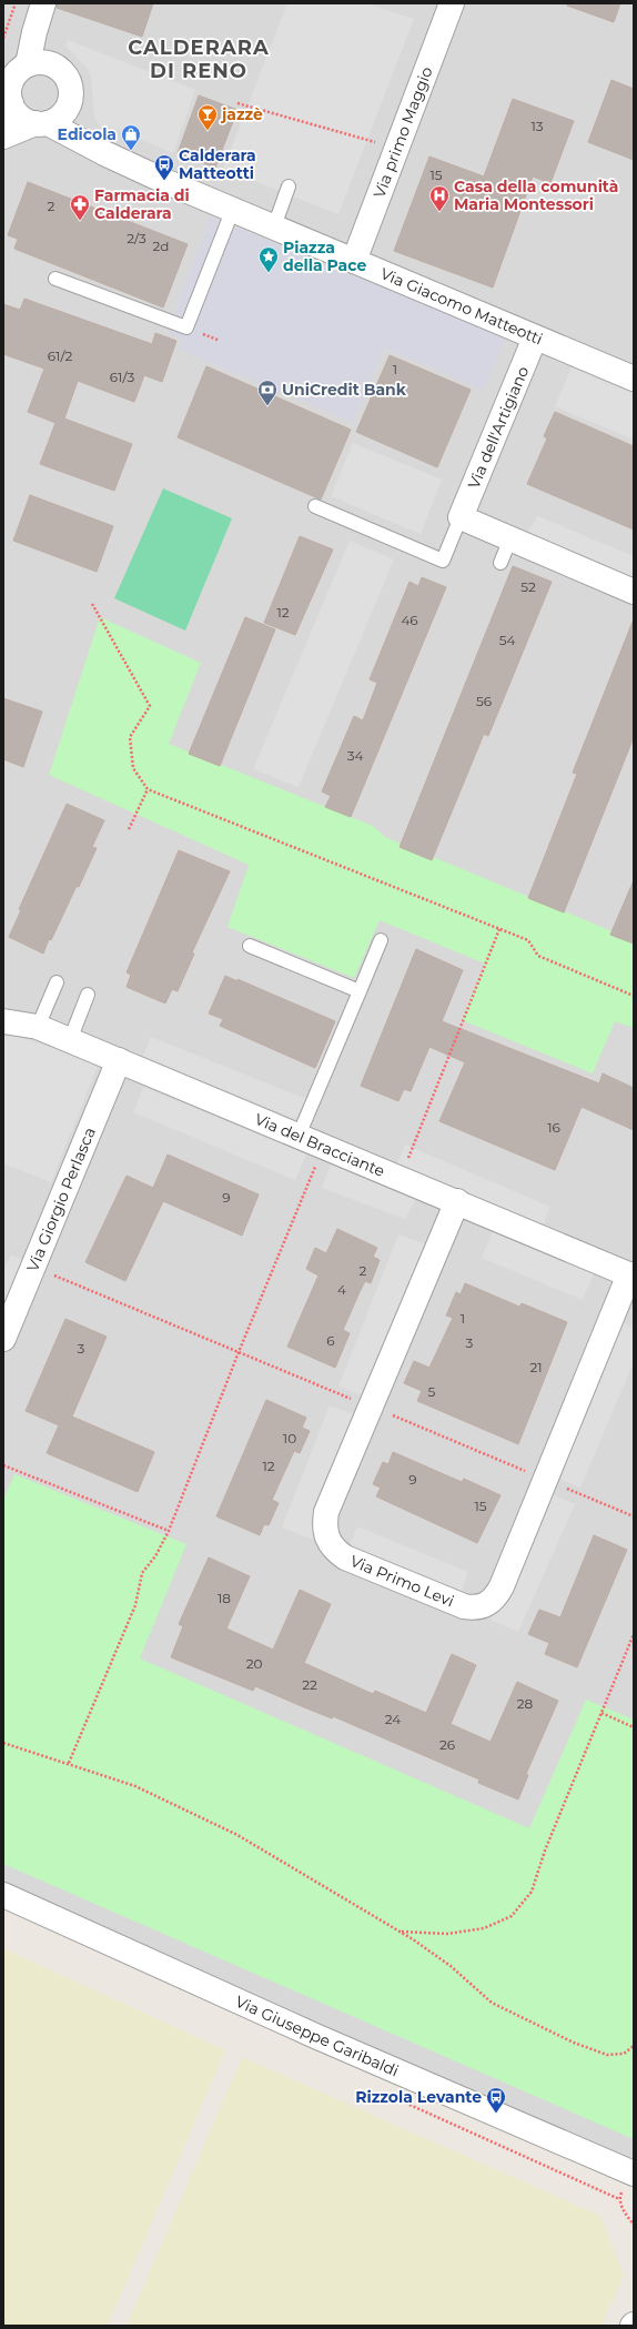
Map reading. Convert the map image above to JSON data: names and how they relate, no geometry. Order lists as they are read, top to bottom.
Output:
{
  "streets": {
    "street": [
      "Via primo Maggio",
      "Via Giacomo Matteotti",
      "Via dell'Artigiano",
      "Via del Bracciante",
      "Via Giorgio Perlasca",
      "Via Primo Levi",
      "Via Giuseppe Garibaldi"
    ]
  },
  "crossings": [
    ["Via primo Maggio", "Via Giacomo Matteotti"],
    ["Via Giacomo Matteotti", "Via dell'Artigiano"],
    ["Via del Bracciante", "Via Giorgio Perlasca"],
    ["Via del Bracciante", "Via Primo Levi"]
  ],
  "districts": ["CALDERARA DI RENO"],
  "places": {
    "bar": ["jazzè"],
    "shop": ["Edicola"],
    "bus stop": ["Calderara Matteotti", "Rizzola Levante"],
    "hospital": ["Casa della comunità Maria Montessori"],
    "pharmacy": ["Farmacia di Calderara"],
    "place": ["Piazza della Pace"],
    "bank": ["UniCredit Bank"]
  },
  "house_numbers": [
    "13",
    "15",
    "2",
    "2/3",
    "2d",
    "61/2",
    "1",
    "61/3",
    "52",
    "12",
    "46",
    "54",
    "56",
    "34",
    "16",
    "9",
    "2",
    "4",
    "1",
    "6",
    "3",
    "3",
    "21",
    "5",
    "10",
    "12",
    "9",
    "15",
    "18",
    "20",
    "22",
    "28",
    "24",
    "26"
  ]
}
